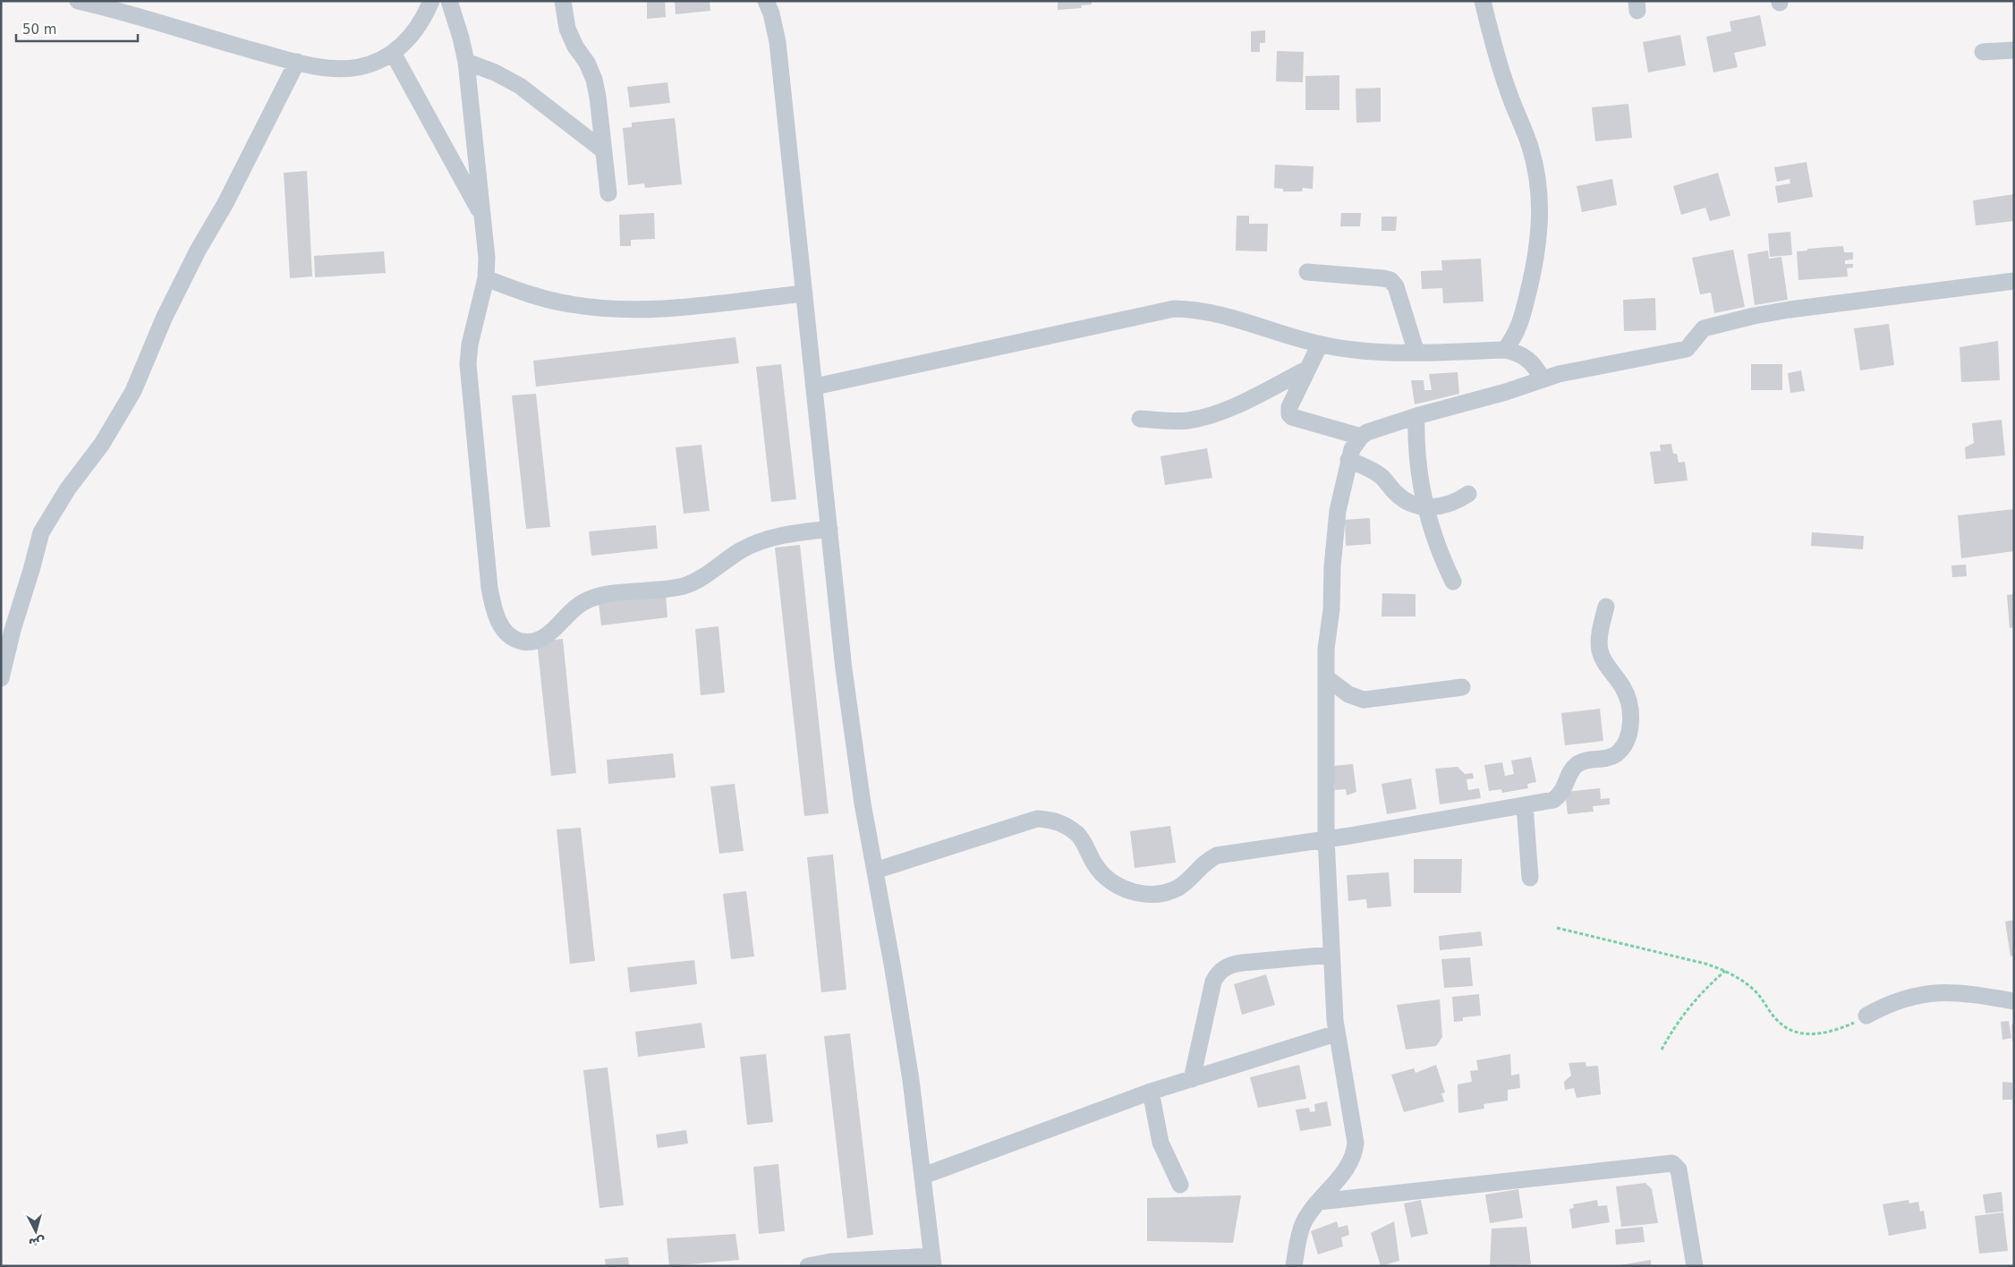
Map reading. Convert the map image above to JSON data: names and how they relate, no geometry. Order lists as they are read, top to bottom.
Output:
{
  "scale_bar": "50 m",
  "north": "bottom"
}
